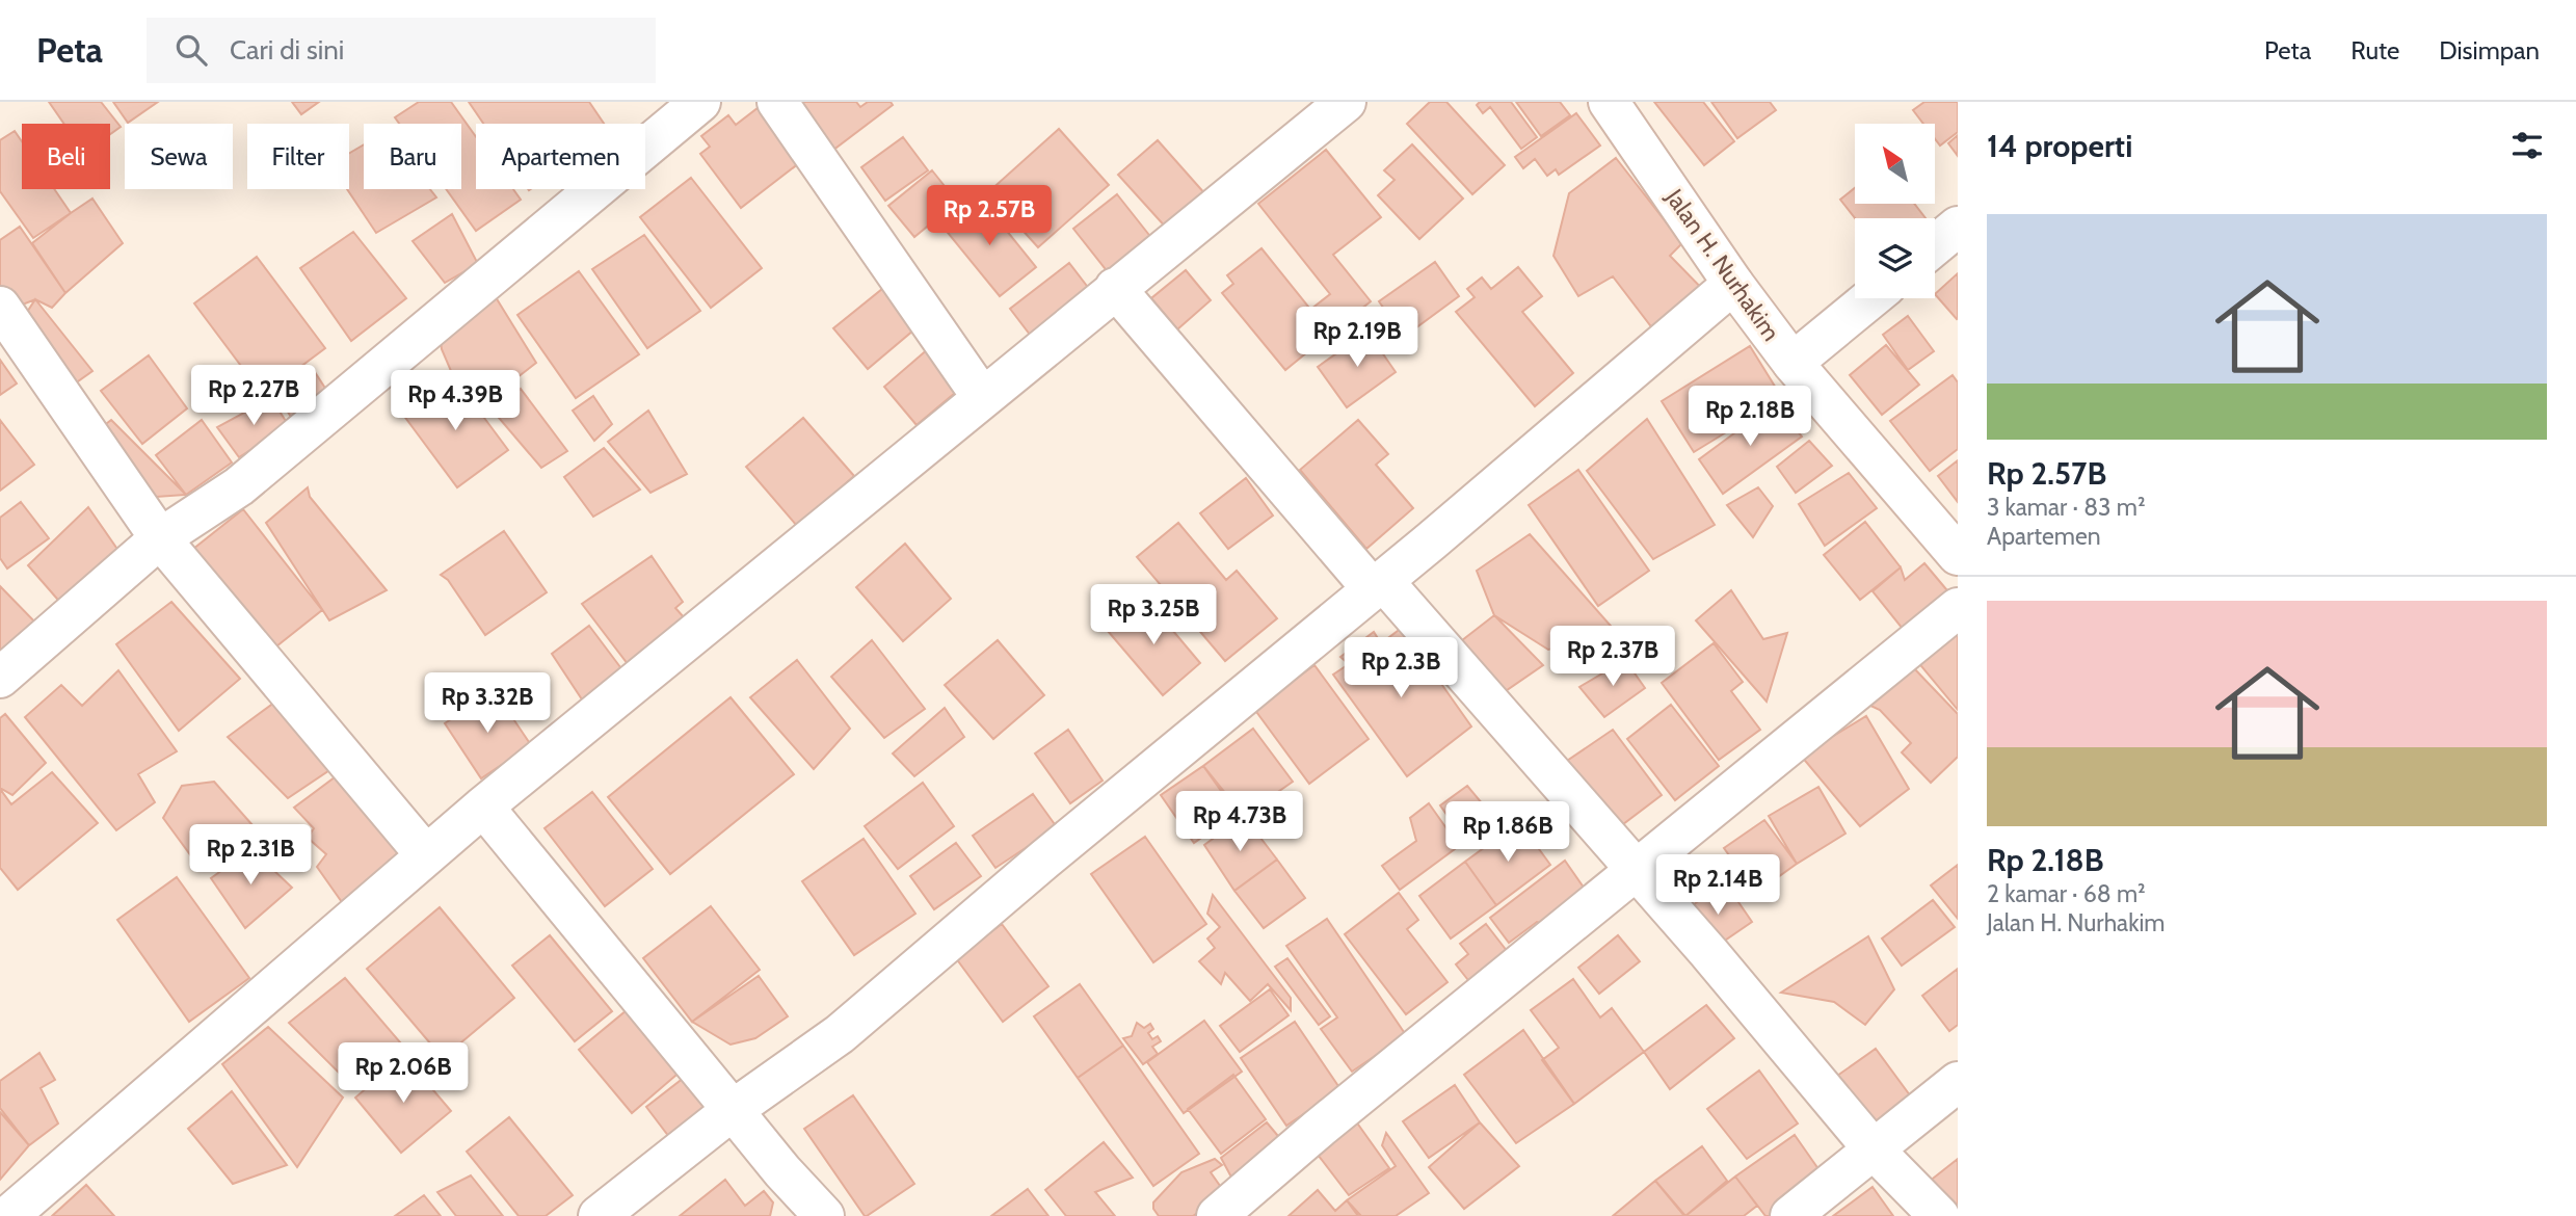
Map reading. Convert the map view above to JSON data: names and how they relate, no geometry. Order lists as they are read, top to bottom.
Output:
{
  "streets": {
    "street": ["Jalan H. Nurhakim"]
  },
  "north": "top left",
  "page": {
    "header": "Peta",
    "search": "Cari di sini",
    "nav": ["Peta", "Rute", "Disimpan"],
    "heading": "14 properti",
    "chip": [
      "Beli",
      "Sewa",
      "Filter",
      "Baru",
      "Apartemen"
    ],
    "price": [
      "Rp 2.57B",
      "Rp 2.19B",
      "Rp 2.27B",
      "Rp 4.39B",
      "Rp 2.18B",
      "Rp 3.25B",
      "Rp 2.37B",
      "Rp 2.3B",
      "Rp 3.32B",
      "Rp 4.73B",
      "Rp 1.86B",
      "Rp 2.31B",
      "Rp 2.14B",
      "Rp 2.06B"
    ],
    "list": [
      {
        "name": "Rp 2.57B",
        "note": "3 kamar · 83 m² · Apartemen"
      },
      {
        "name": "Rp 2.18B",
        "note": "2 kamar · 68 m² · Jalan H. Nurhakim"
      }
    ]
  }
}
